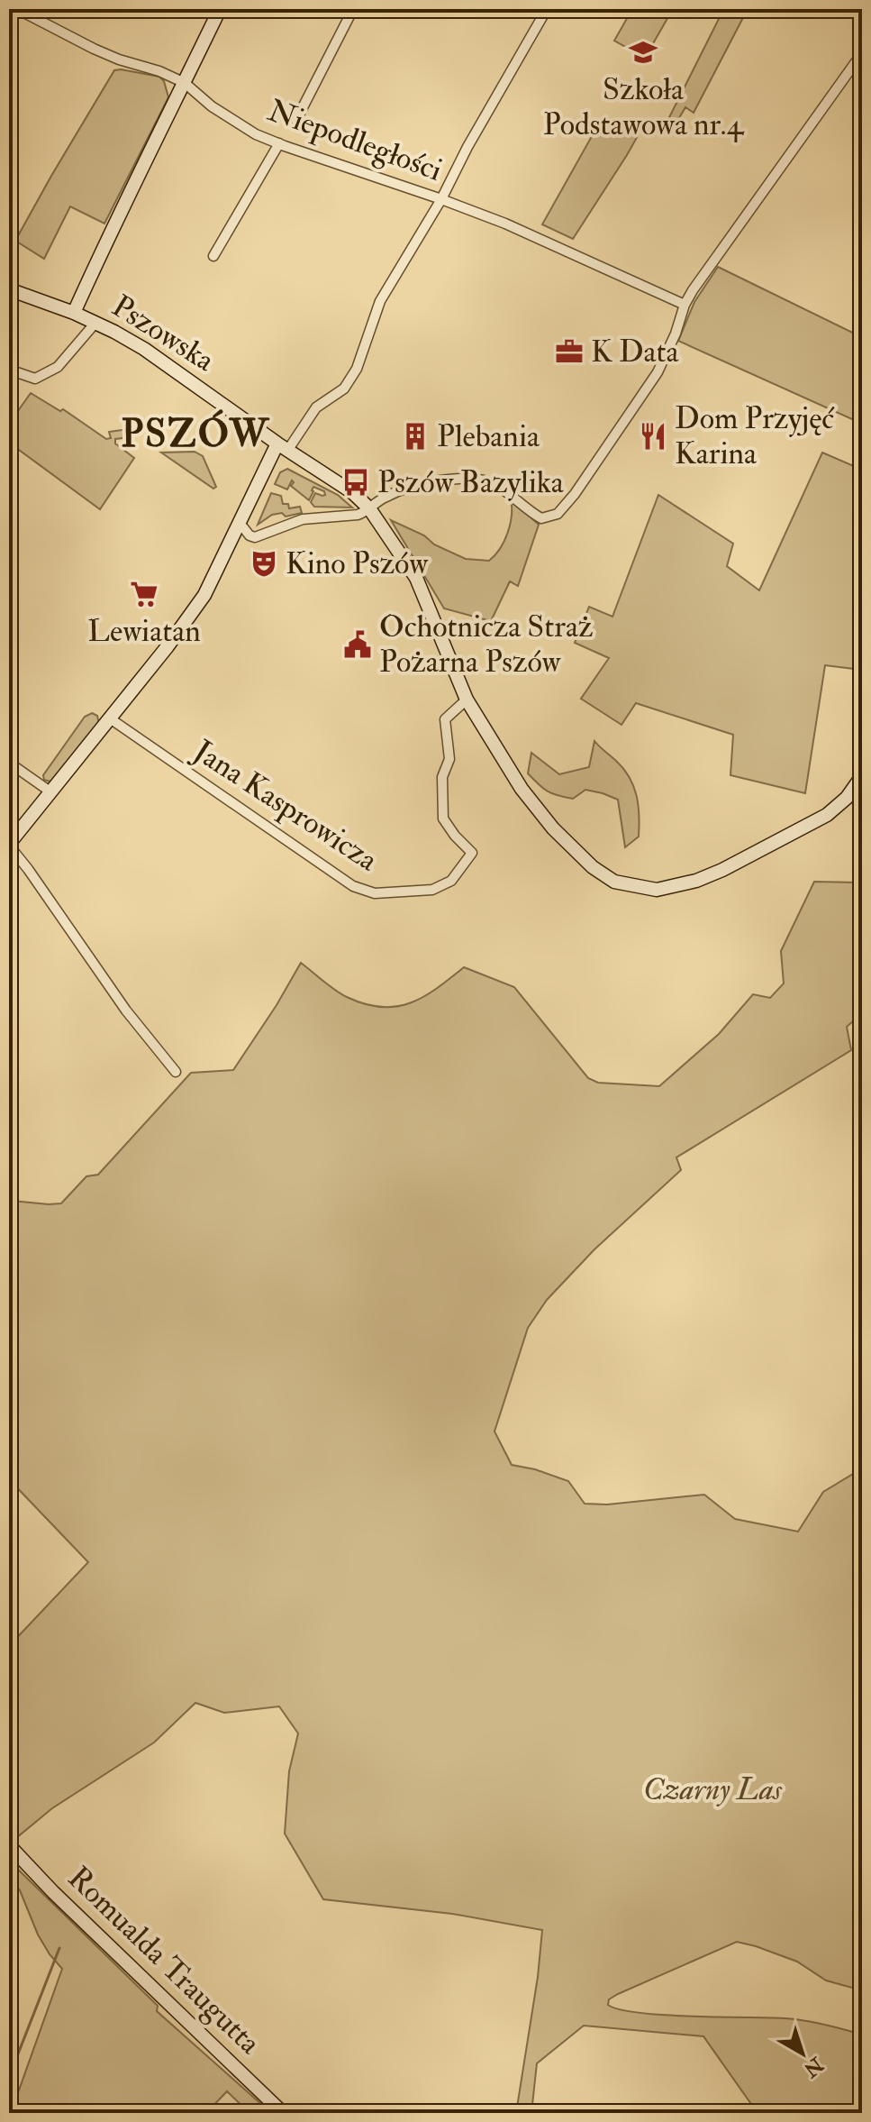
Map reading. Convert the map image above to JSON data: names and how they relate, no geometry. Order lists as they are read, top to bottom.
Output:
{
  "streets": {
    "street": [
      "Niepodległości",
      "Pszowska",
      "Jana Kasprowicza",
      "Romualda Traugutta"
    ]
  },
  "crossings": [
    ["Pszowska", "Jana Kasprowicza"]
  ],
  "districts": ["PSZÓW"],
  "parks": ["Czarny Las"],
  "places": {
    "school or university": ["Szkoła Podstawowa nr.4"],
    "office": ["K Data"],
    "building": ["Plebania"],
    "restaurant": ["Dom Przyjęć Karina"],
    "bus stop": ["Pszów Bazylika"],
    "theatre": ["Kino Pszów"],
    "supermarket": ["Lewiatan"],
    "public building": ["Ochotnicza Straż Pożarna Pszów"]
  },
  "north": "bottom right"
}
